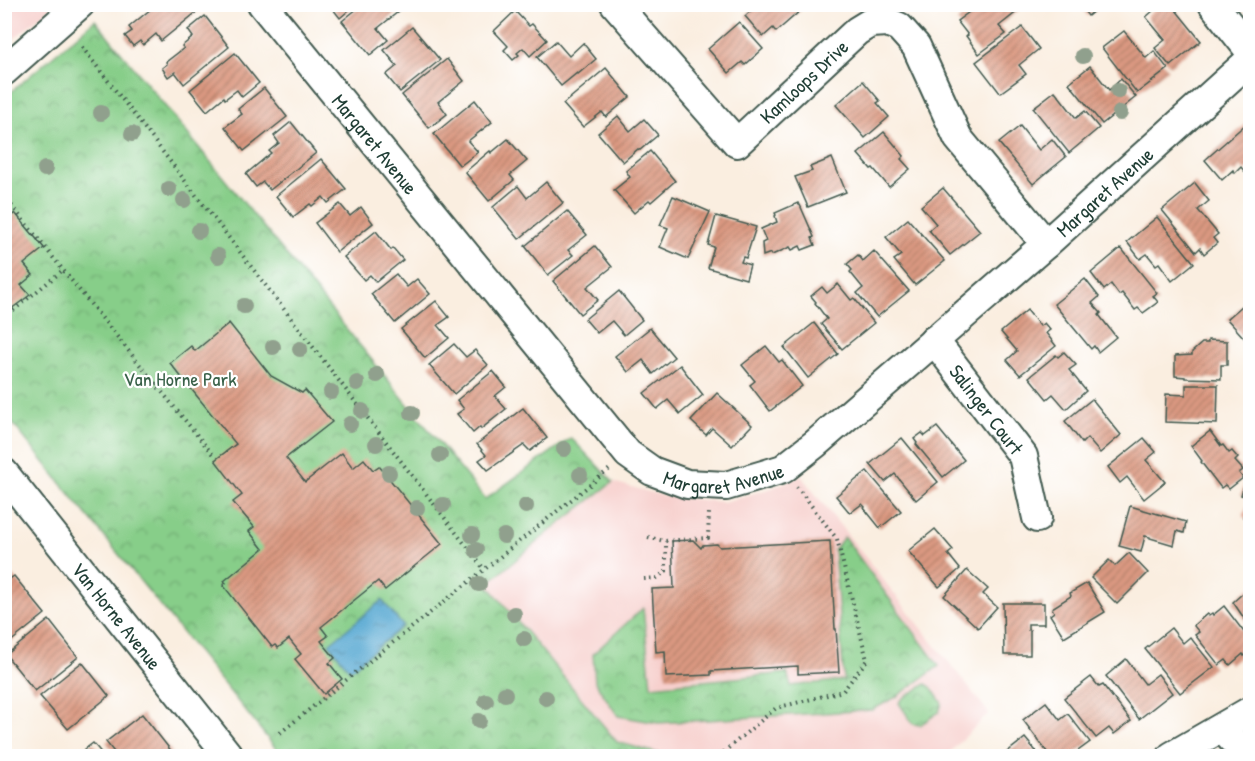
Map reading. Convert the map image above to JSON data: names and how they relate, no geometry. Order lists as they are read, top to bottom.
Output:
{
  "streets": {
    "street": [
      "Kamloops Drive",
      "Margaret Avenue",
      "Salinger Court",
      "Van Horne Avenue"
    ]
  },
  "crossings": [
    ["Kamloops Drive", "Margaret Avenue"],
    ["Margaret Avenue", "Salinger Court"]
  ],
  "parks": ["Van Horne Park"]
}
